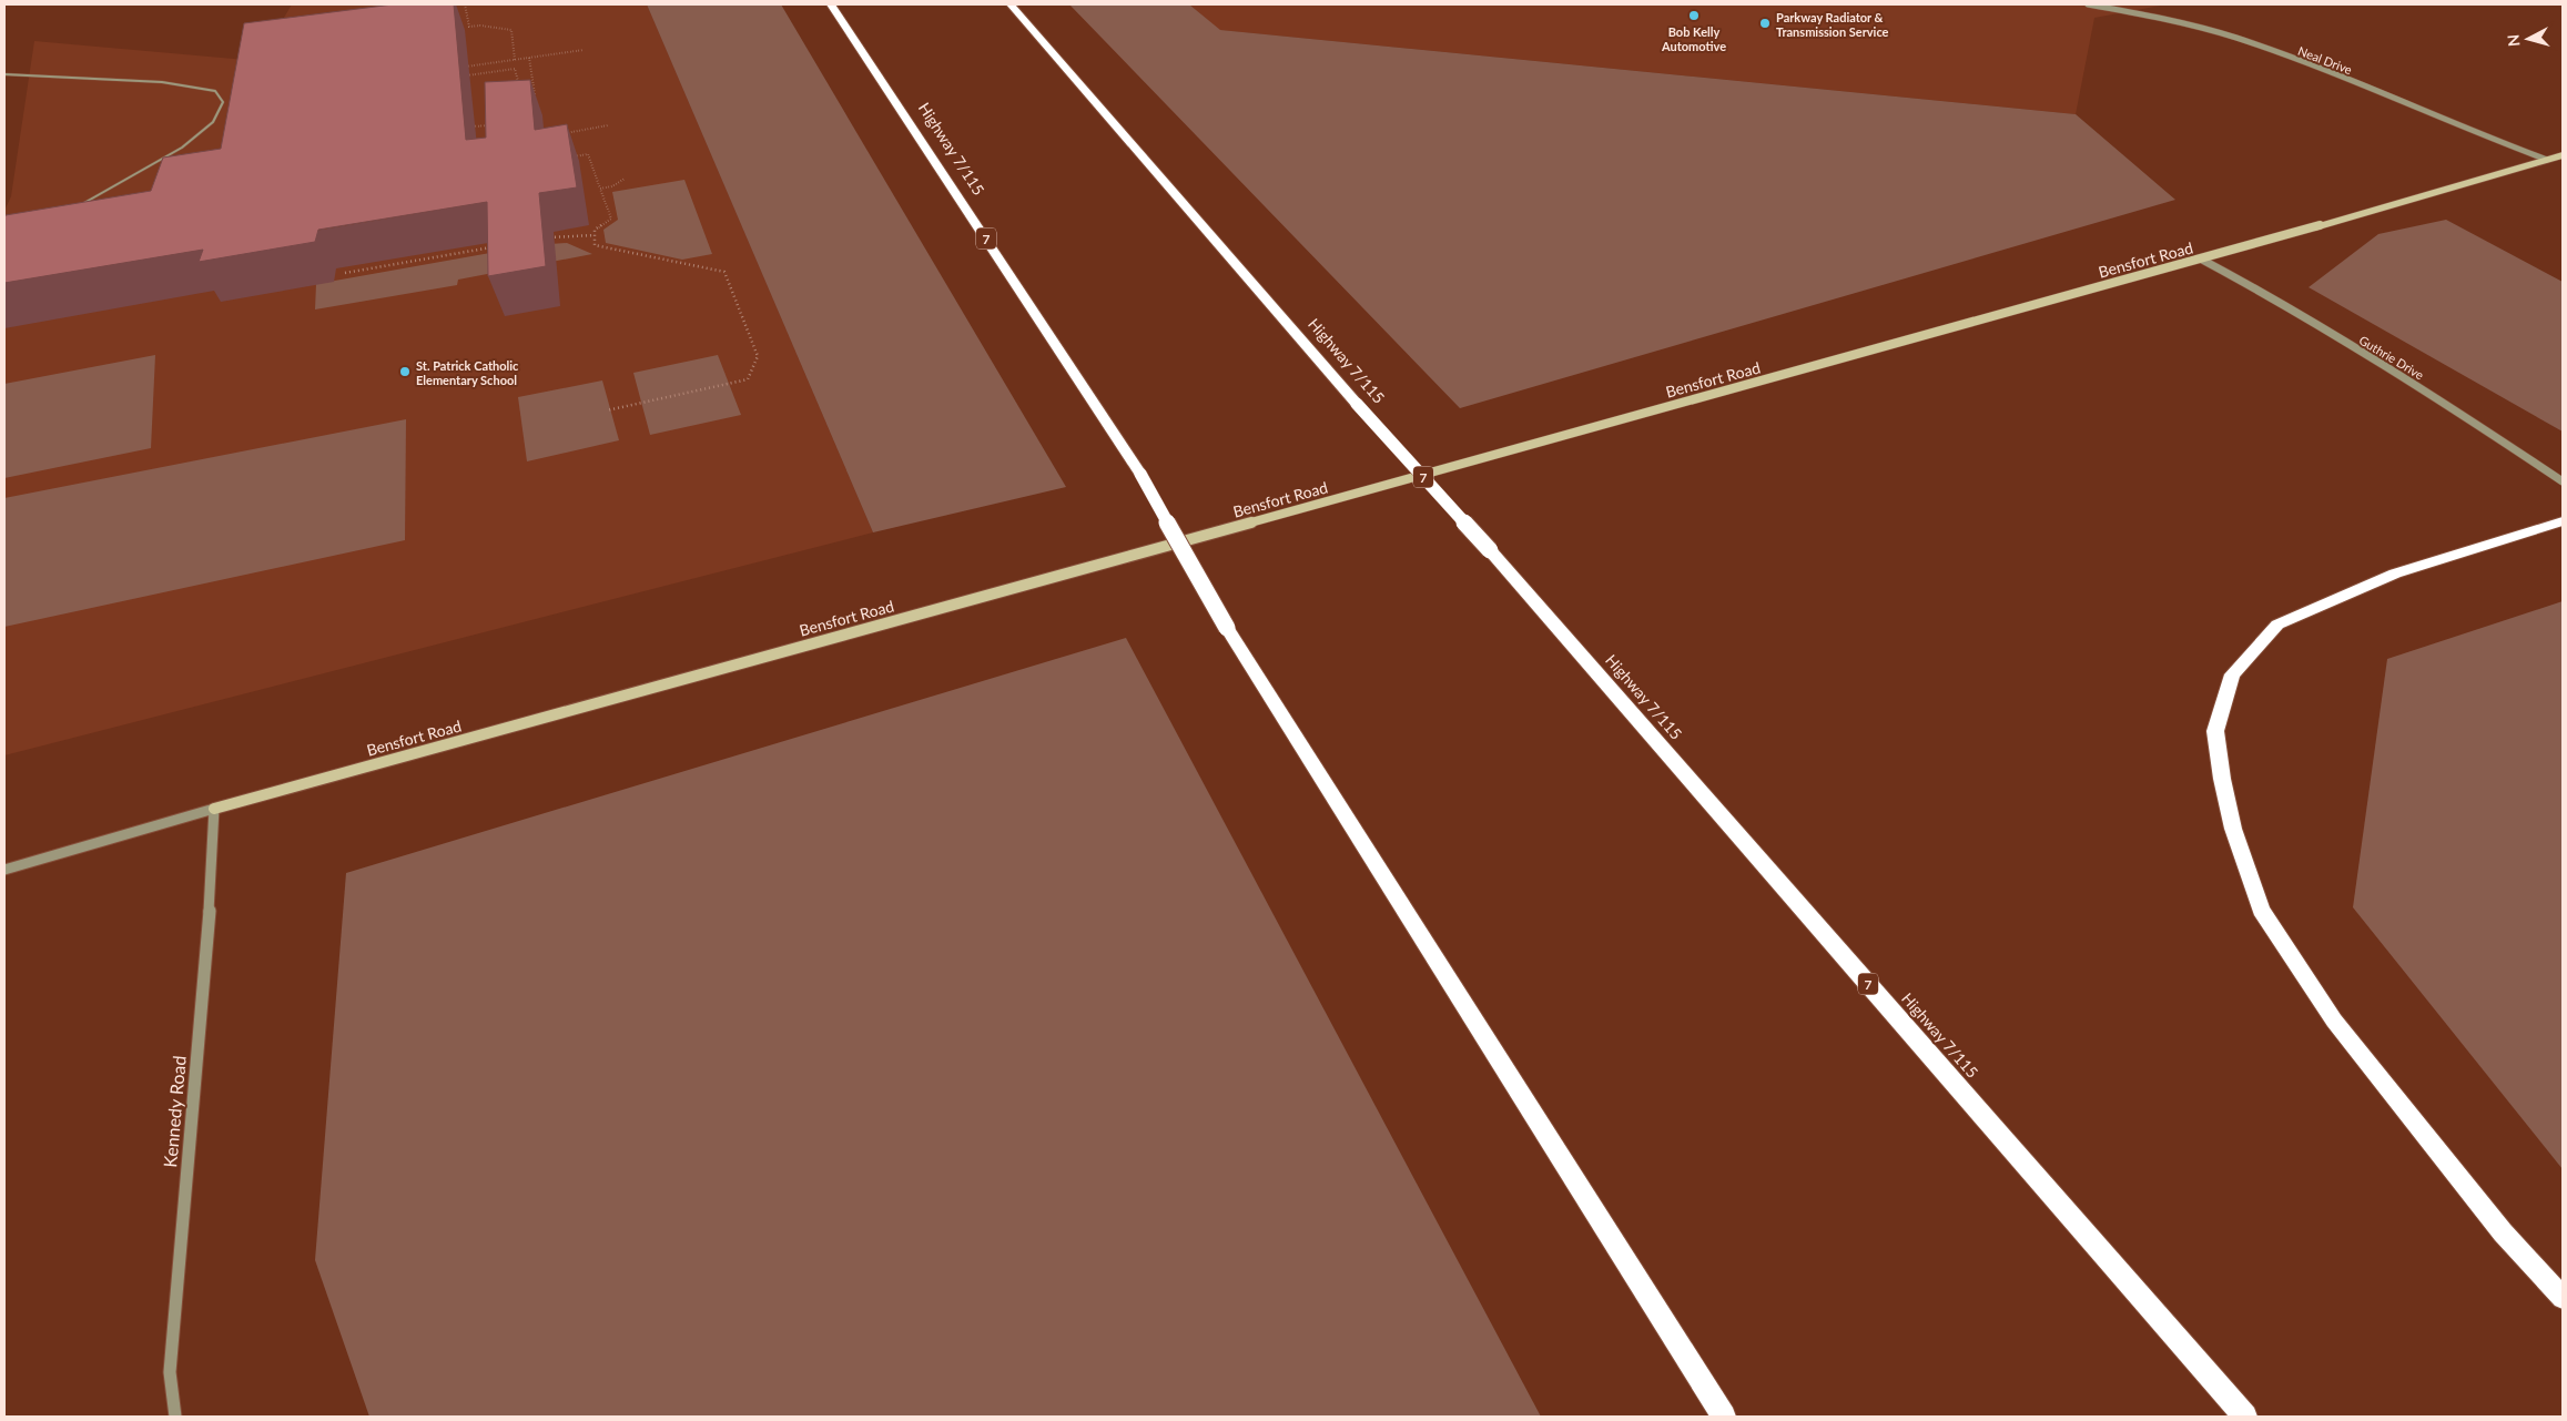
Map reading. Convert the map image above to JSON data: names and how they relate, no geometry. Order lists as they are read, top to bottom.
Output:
{
  "streets": {
    "highway": ["Highway 7/115", "7"],
    "main road": ["Bensfort Road"],
    "street": ["Neal Drive", "Guthrie Drive", "Kennedy Road"]
  },
  "crossings": [
    ["Neal Drive", "Bensfort Road"],
    ["Bensfort Road", "Guthrie Drive"],
    ["Bensfort Road", "Kennedy Road"]
  ],
  "places": ["Bob Kelly Automotive", "Parkway Radiator & Transmission Service", "St. Patrick Catholic Elementary School"],
  "north": "left"
}
